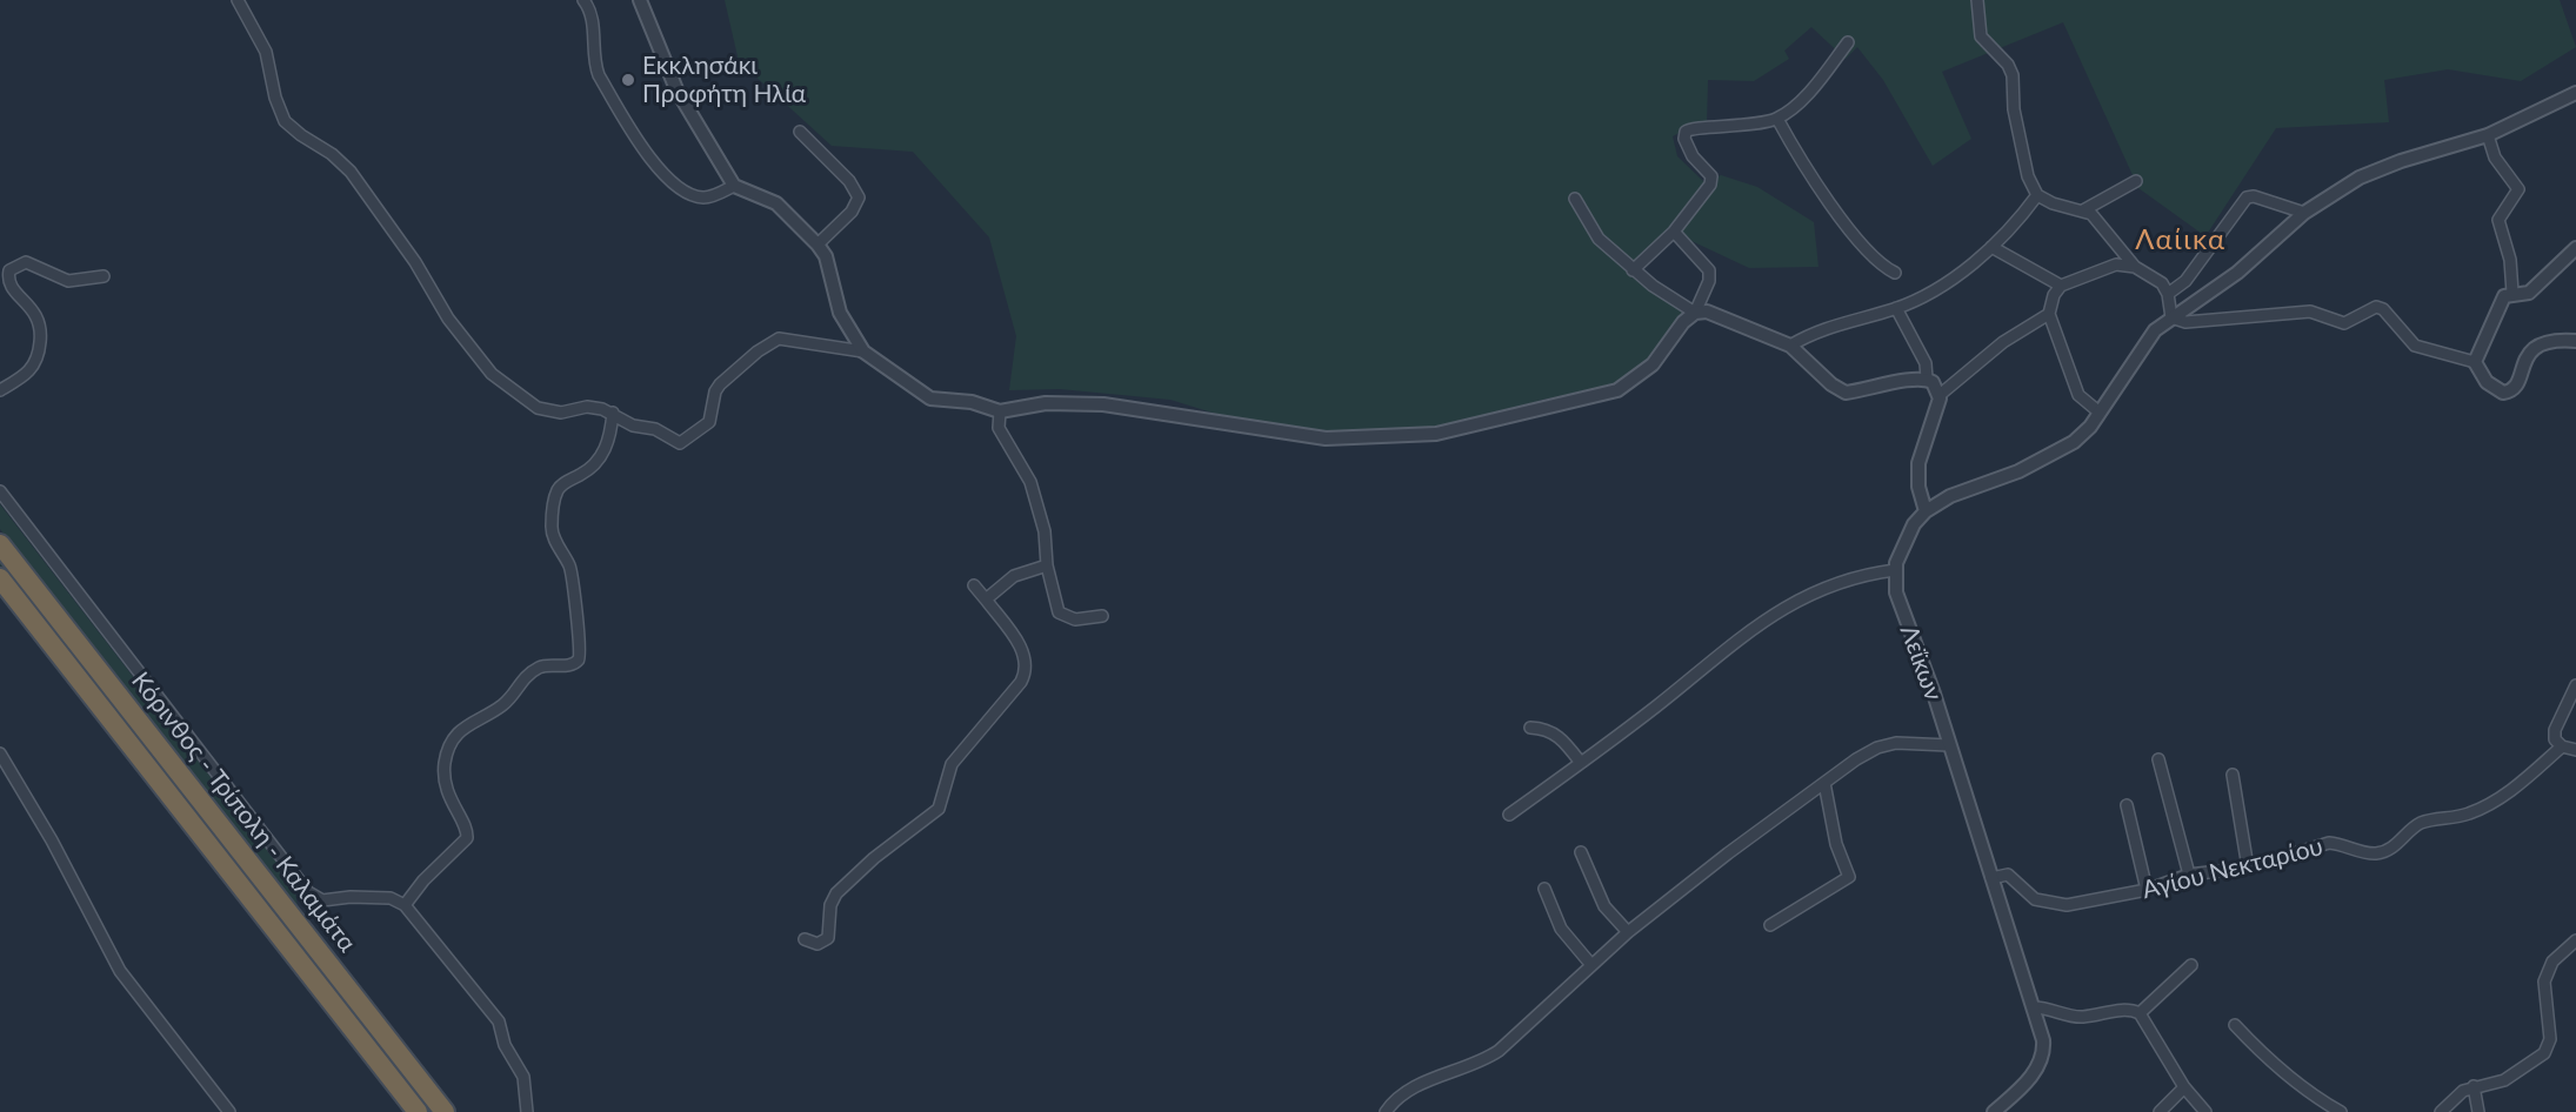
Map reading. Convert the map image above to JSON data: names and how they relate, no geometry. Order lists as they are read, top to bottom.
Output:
{
  "streets": {
    "highway": ["Κόρινθος - Τρίπολη - Καλαμάτα"],
    "street": ["Λεΐκων", "Αγίου Νεκταρίου"]
  },
  "crossings": [
    ["Λεΐκων", "Αγίου Νεκταρίου"]
  ],
  "districts": ["Λαίικα"],
  "places": ["Εκκλησάκι Προφήτη Ηλία"]
}
